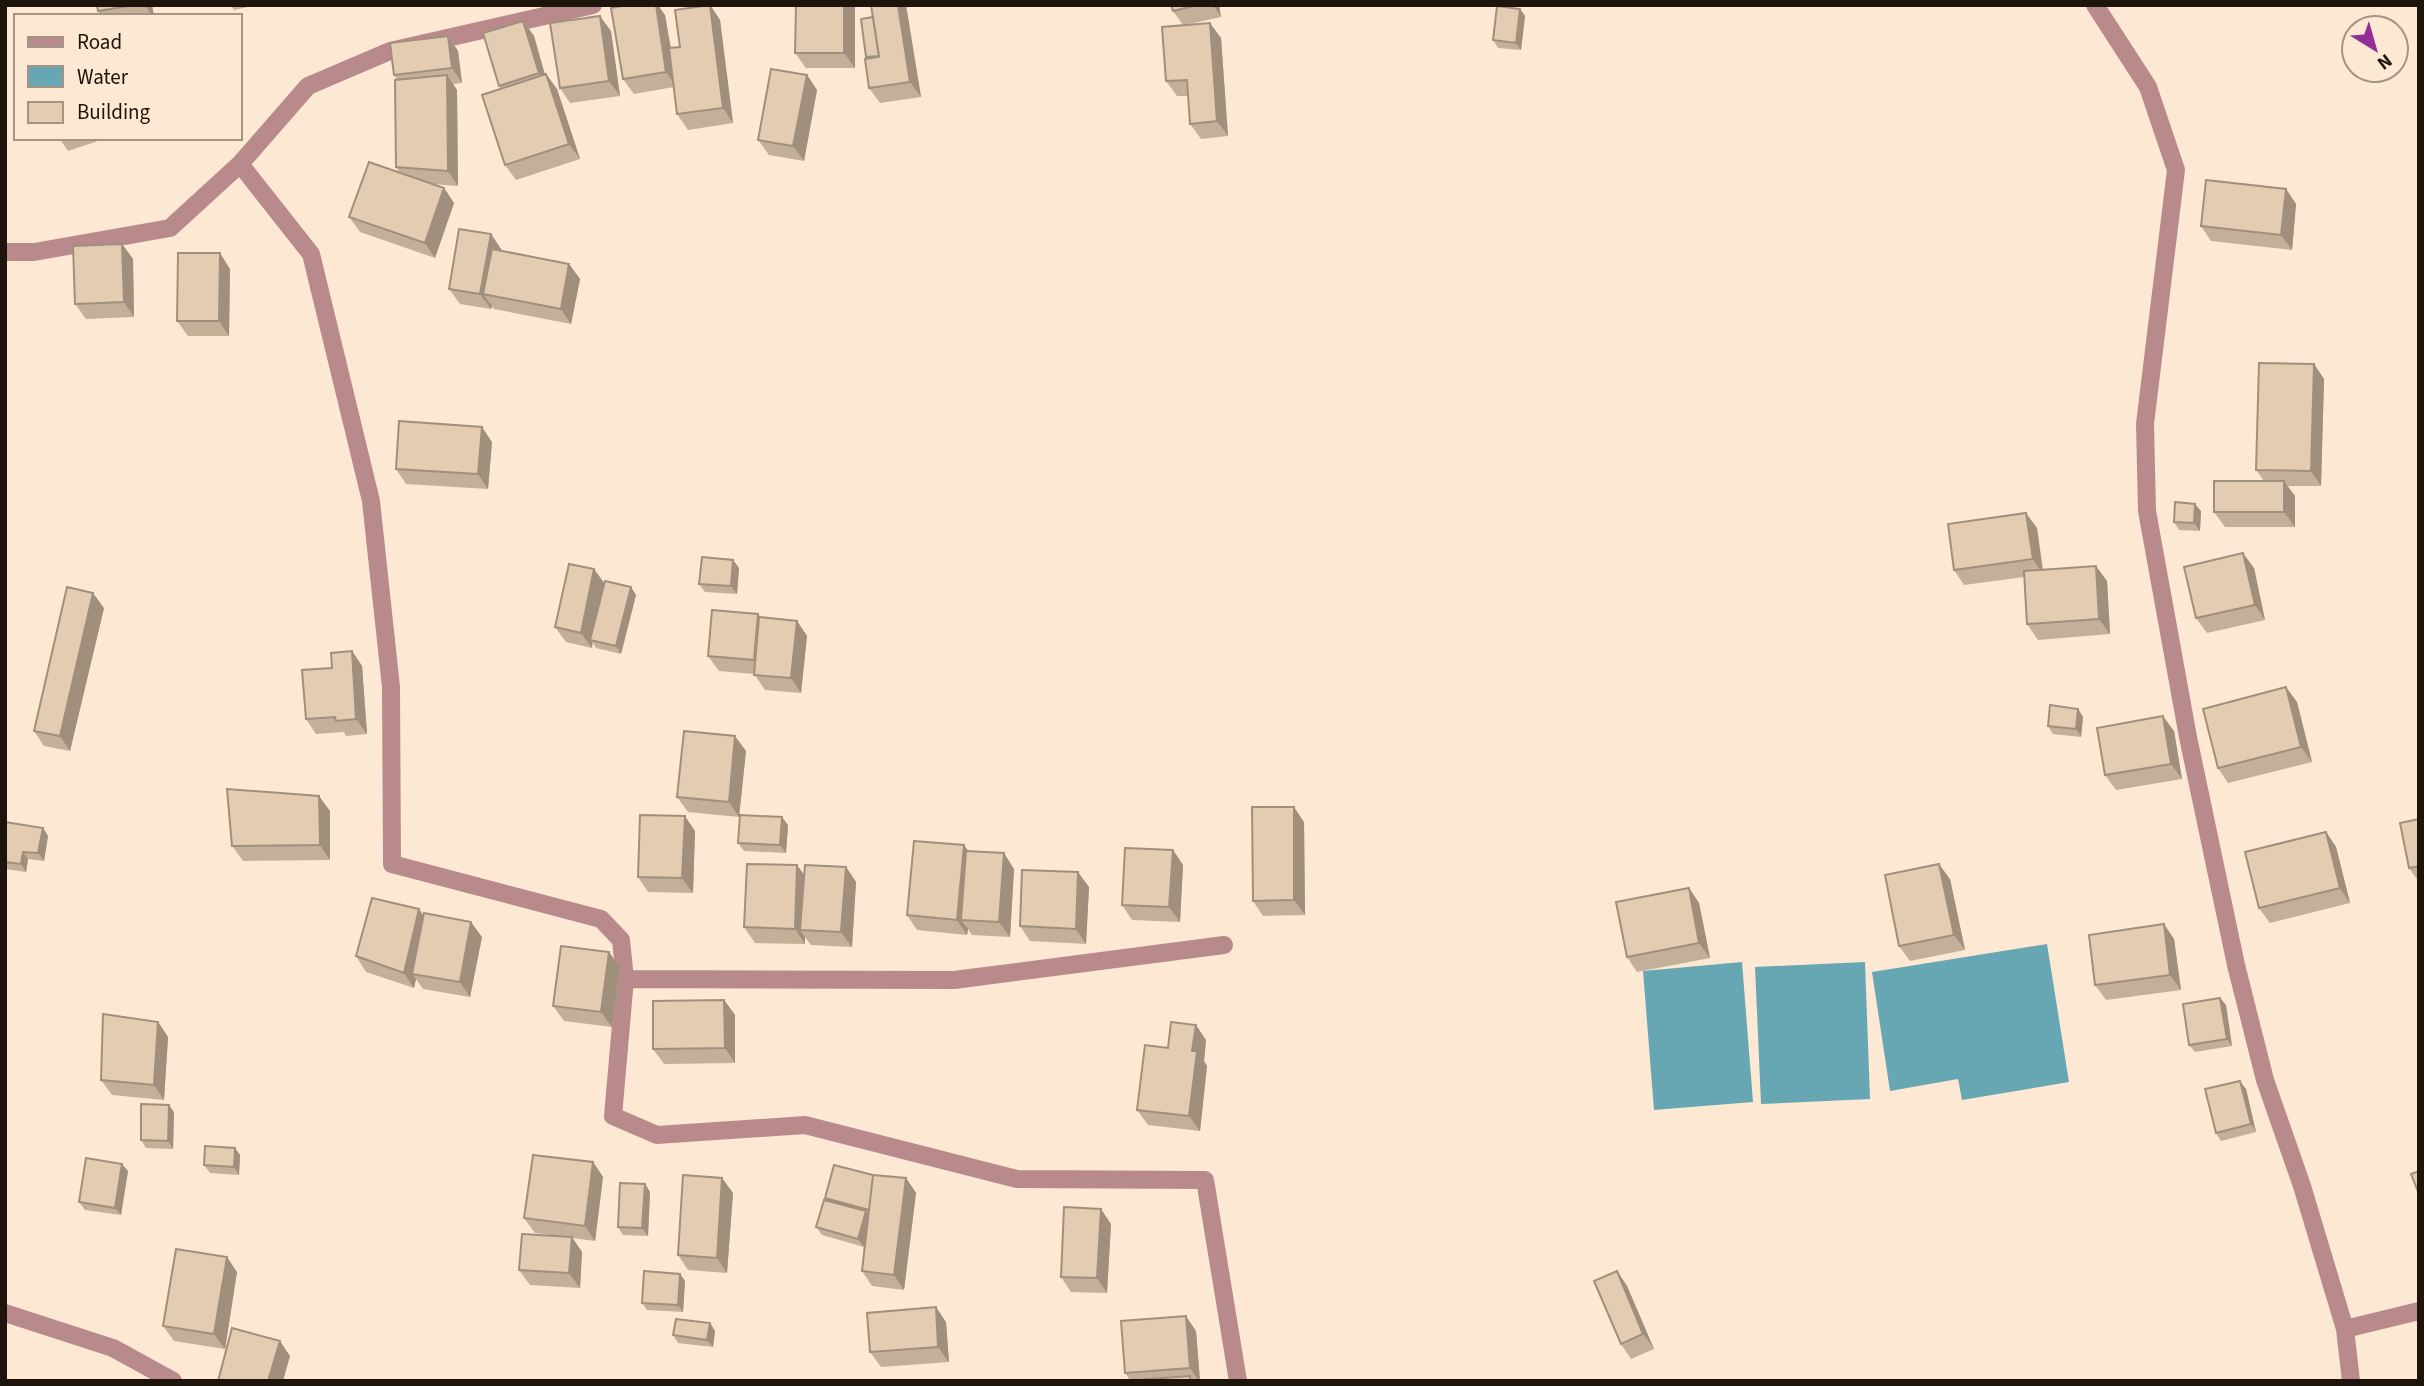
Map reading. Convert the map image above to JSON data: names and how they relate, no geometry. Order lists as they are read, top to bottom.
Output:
{
  "legend": ["Road", "Water", "Building"],
  "north": "bottom right"
}
